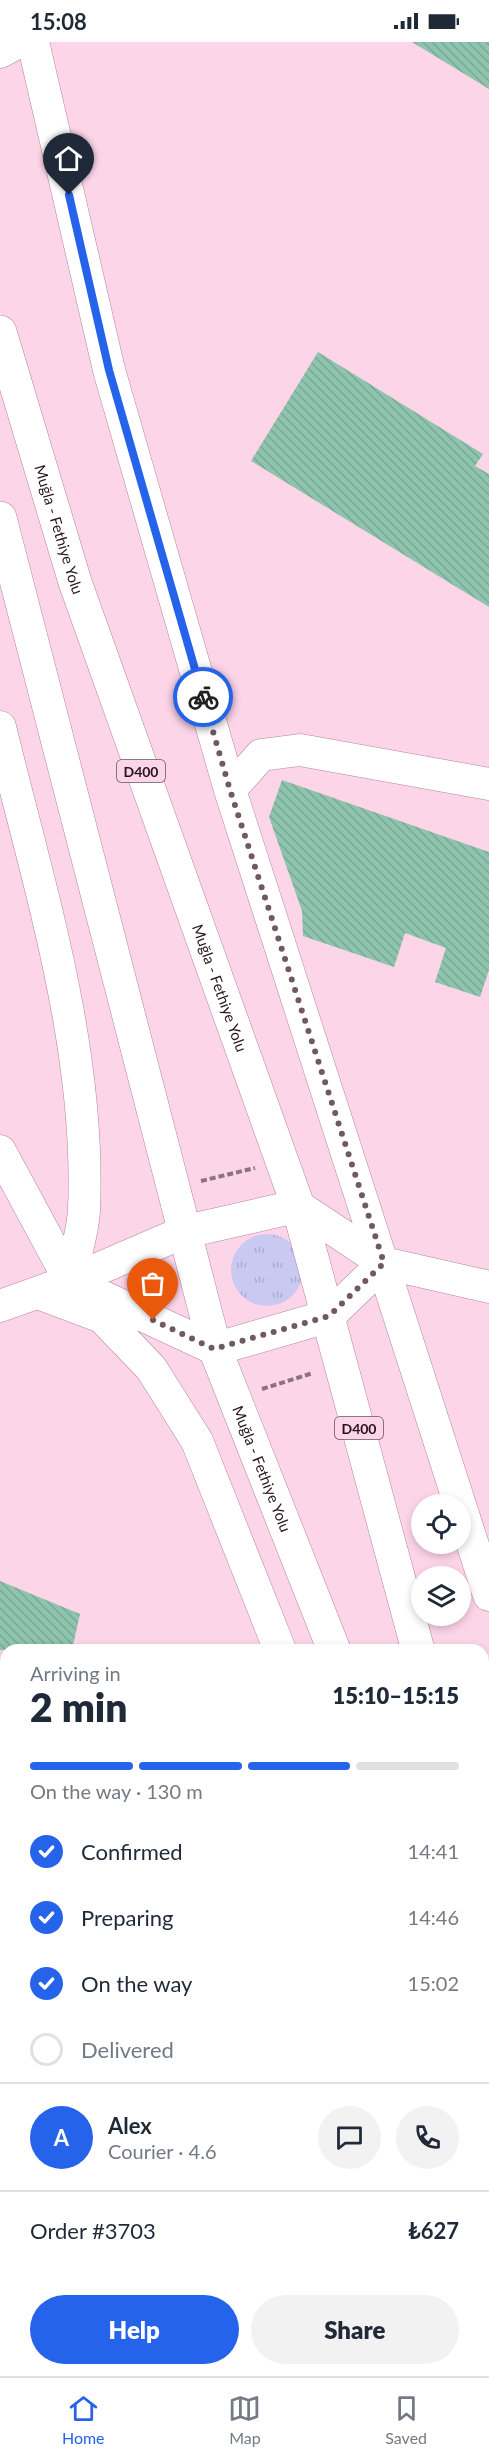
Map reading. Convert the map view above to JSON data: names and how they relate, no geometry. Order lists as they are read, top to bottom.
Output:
{
  "streets": {
    "highway": ["Muğla - Fethiye Yolu", "D400"]
  },
  "page": {
    "status": "15:08",
    "heading": ["2 min", "Arriving in", "15:10–15:15"],
    "panel": [
      "Alex",
      "Courier · 4.6",
      "Order #3703",
      "₺627"
    ],
    "bar": "On the way · 130 m",
    "list": [
      ["Confirmed", "14:41"],
      ["Preparing", "14:46"],
      ["On the way", "15:02"],
      "Delivered"
    ],
    "round": "A",
    "buttons": ["Help", "Share"],
    "tabs": ["Home", "Map", "Saved"]
  }
}
